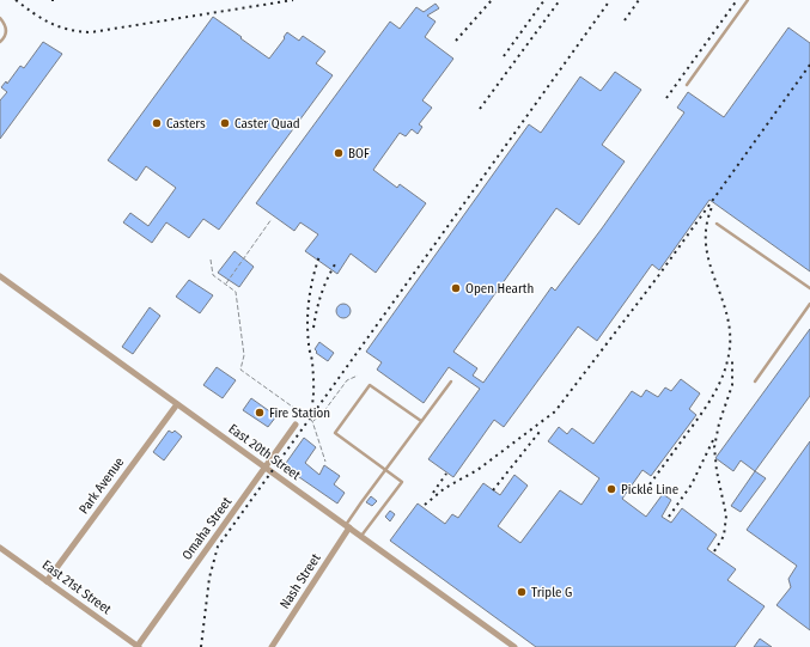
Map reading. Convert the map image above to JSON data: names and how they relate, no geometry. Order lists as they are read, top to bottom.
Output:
{
  "streets": {
    "street": [
      "East 20th Street",
      "Park Avenue",
      "Omaha Street",
      "Nash Street",
      "East 21st Street"
    ]
  },
  "crossings": [
    ["East 20th Street", "Park Avenue"],
    ["East 20th Street", "Omaha Street"],
    ["East 20th Street", "Nash Street"],
    ["Park Avenue", "East 21st Street"],
    ["Omaha Street", "East 21st Street"]
  ],
  "places": [
    "Casters",
    "Caster Quad",
    "BOF",
    "Open Hearth",
    "Fire Station",
    "Pickle Line",
    "Triple G"
  ]
}
